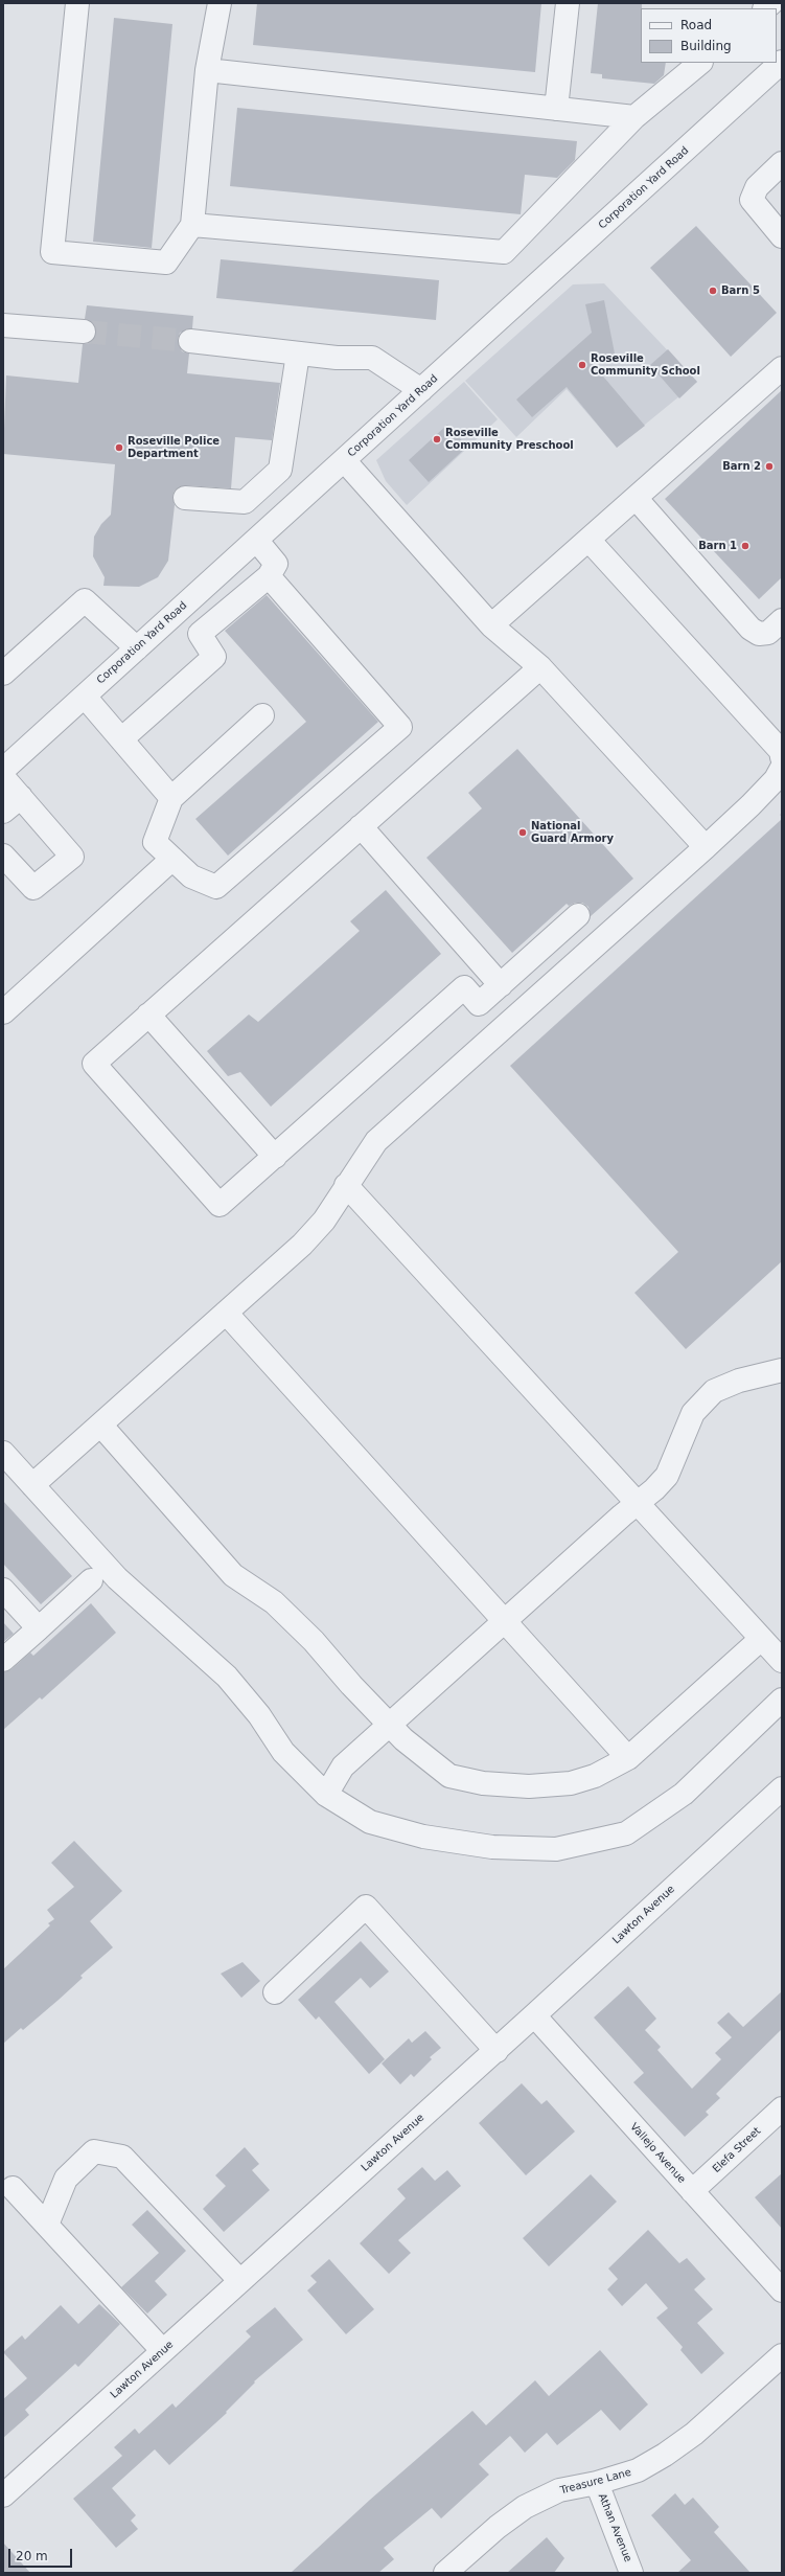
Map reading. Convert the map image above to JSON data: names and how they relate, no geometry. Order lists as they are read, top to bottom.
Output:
{
  "streets": {
    "street": [
      "Corporation Yard Road",
      "Lawton Avenue",
      "Elefa Street",
      "Vallejo Avenue",
      "Treasure Lane",
      "Athan Avenue"
    ]
  },
  "crossings": [
    ["Lawton Avenue", "Vallejo Avenue"],
    ["Elefa Street", "Vallejo Avenue"],
    ["Treasure Lane", "Athan Avenue"]
  ],
  "places": [
    "Barn 5",
    "Roseville Community School",
    "Roseville Community Preschool",
    "Roseville Police Department",
    "Barn 2",
    "Barn 1",
    "National Guard Armory"
  ],
  "legend": ["Road", "Building"],
  "scale_bar": "20 m"
}
